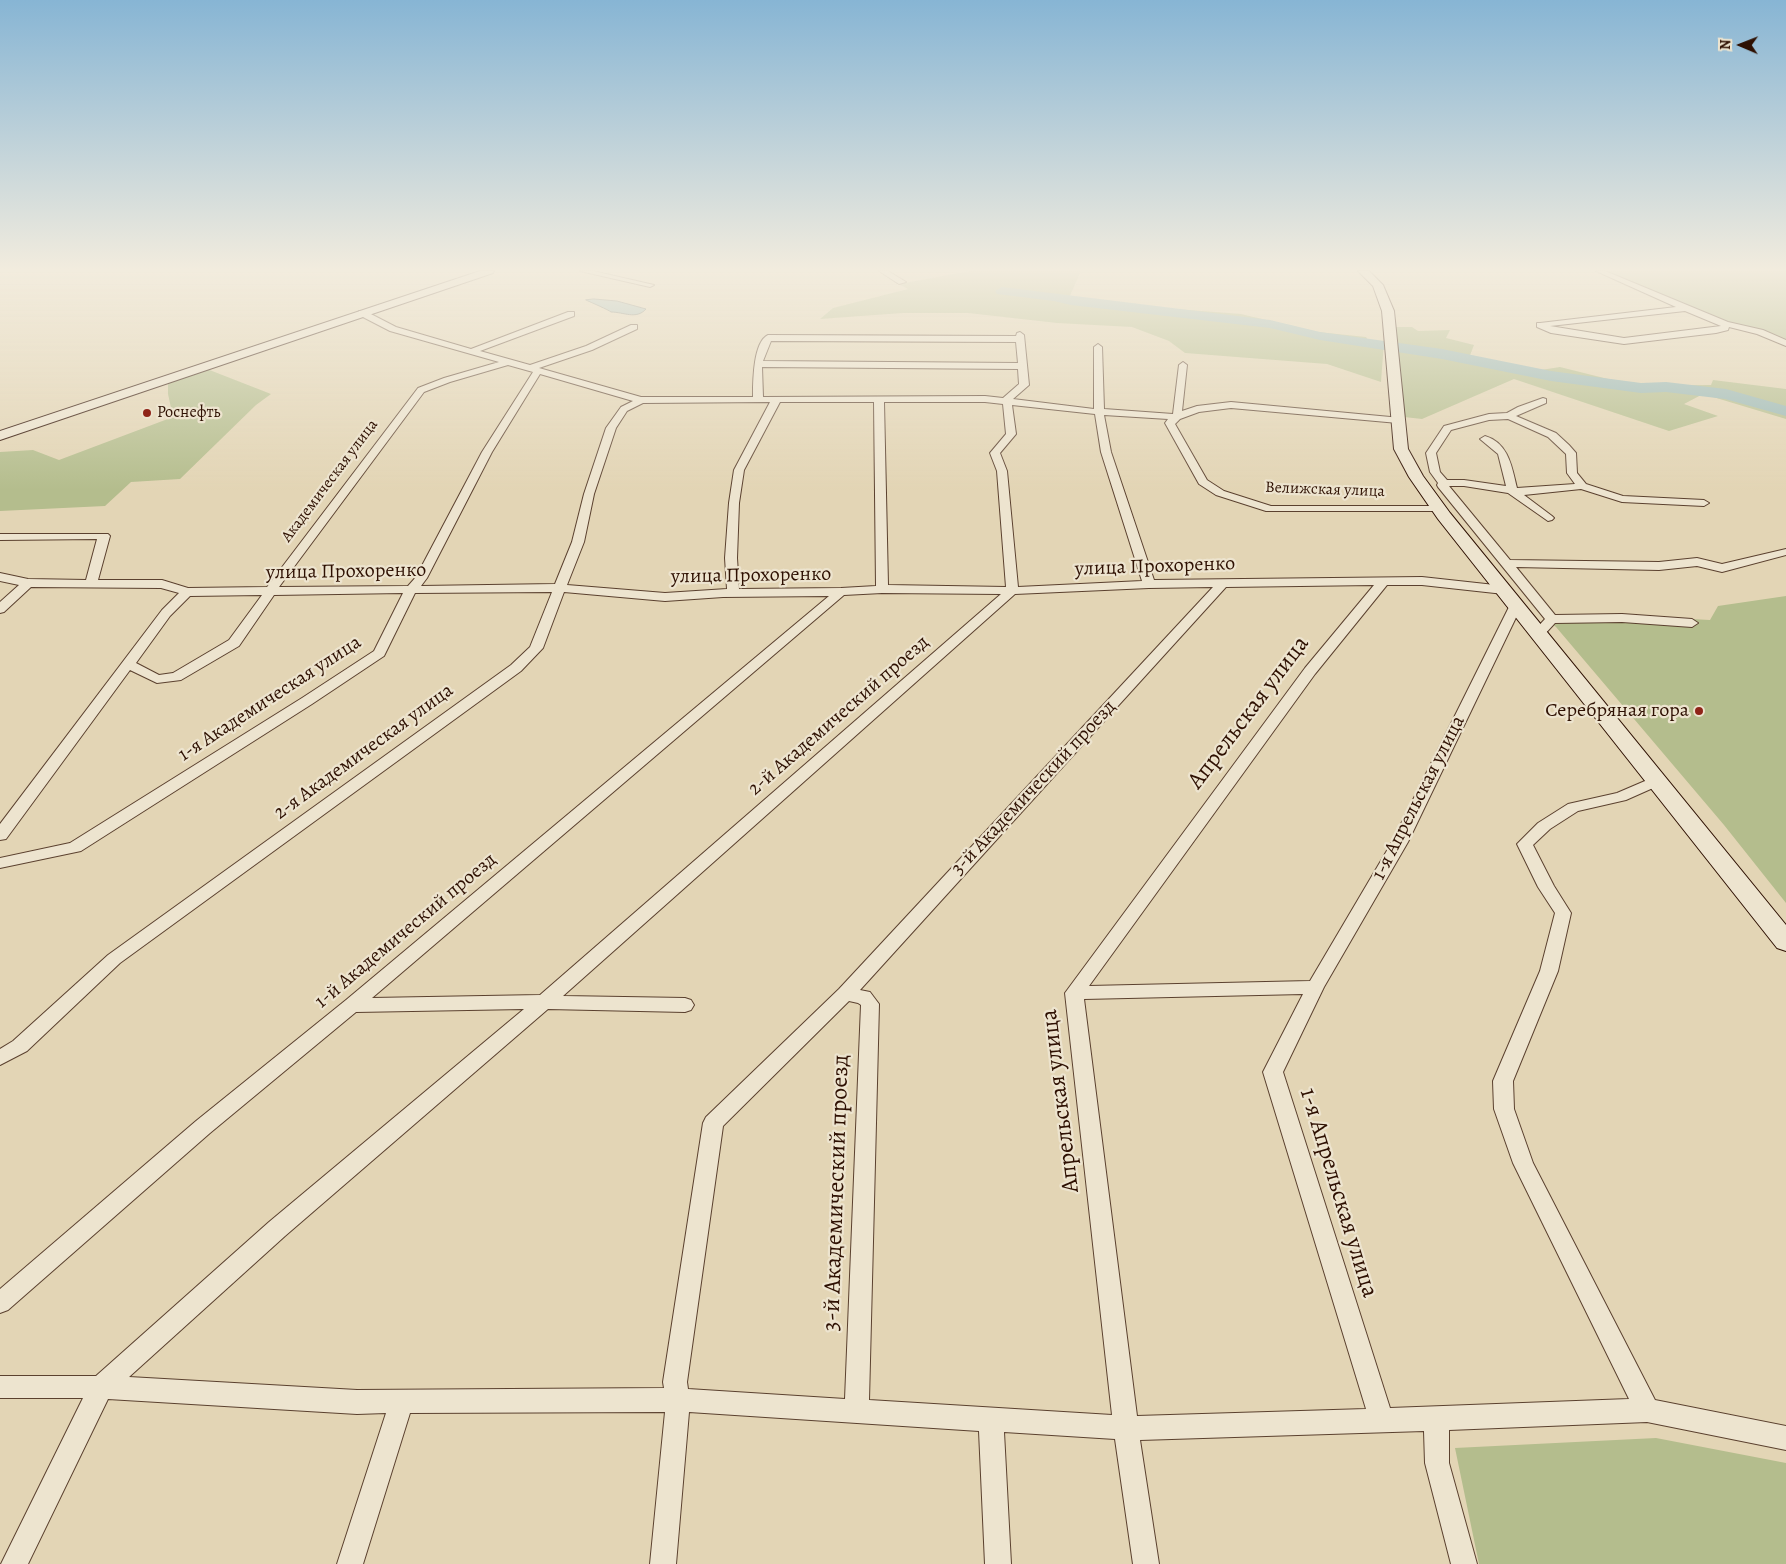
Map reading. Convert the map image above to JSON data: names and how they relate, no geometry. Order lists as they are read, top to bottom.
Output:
{
  "streets": {
    "street": [
      "Академическая улица",
      "Велижская улица",
      "улица Прохоренко",
      "1-я Академическая улица",
      "Апрельская улица",
      "2-й Академический проезд",
      "2-я Академическая улица",
      "3-й Академический проезд",
      "1-я Апрельская улица",
      "1-й Академический проезд"
    ]
  },
  "crossings": [
    ["Академическая улица", "улица Прохоренко"],
    ["улица Прохоренко", "1-я Академическая улица"],
    ["улица Прохоренко", "Апрельская улица"],
    ["улица Прохоренко", "2-й Академический проезд"],
    ["улица Прохоренко", "2-я Академическая улица"],
    ["улица Прохоренко", "3-й Академический проезд"],
    ["улица Прохоренко", "1-й Академический проезд"]
  ],
  "places": ["Роснефть", "Серебряная гора"],
  "north": "left"
}
